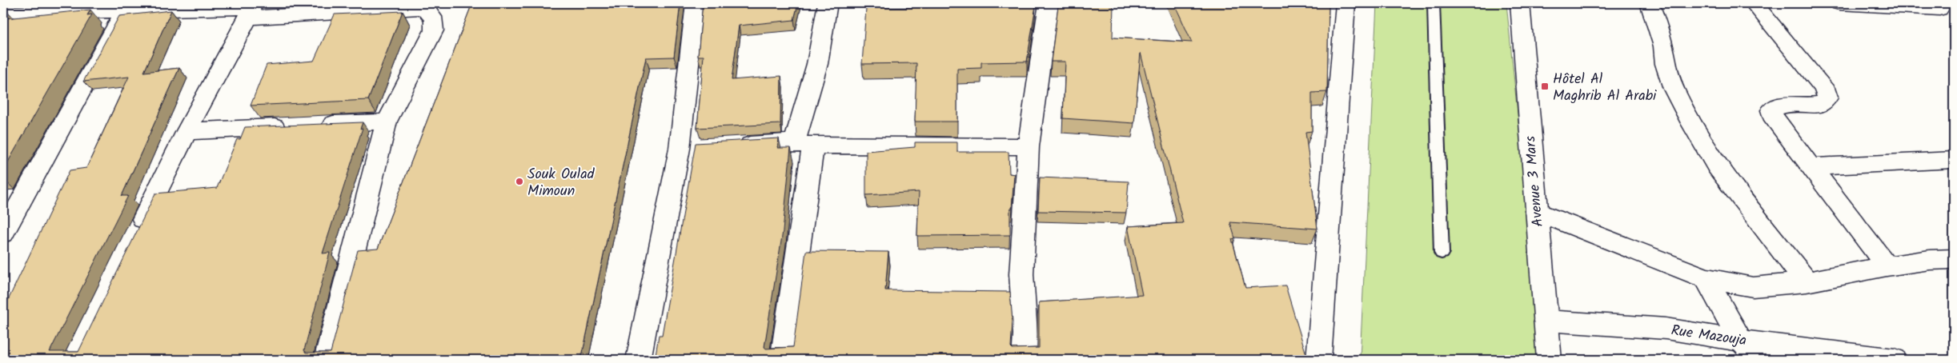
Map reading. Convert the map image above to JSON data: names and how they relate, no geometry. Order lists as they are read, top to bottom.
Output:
{
  "streets": {
    "street": ["Avenue 3 Mars", "Rue Mazouja"]
  },
  "crossings": [
    ["Avenue 3 Mars", "Rue Mazouja"]
  ],
  "places": {
    "transit": ["Hôtel Al Maghrib Al Arabi"],
    "other": ["Souk Oulad Mimoun"]
  }
}
